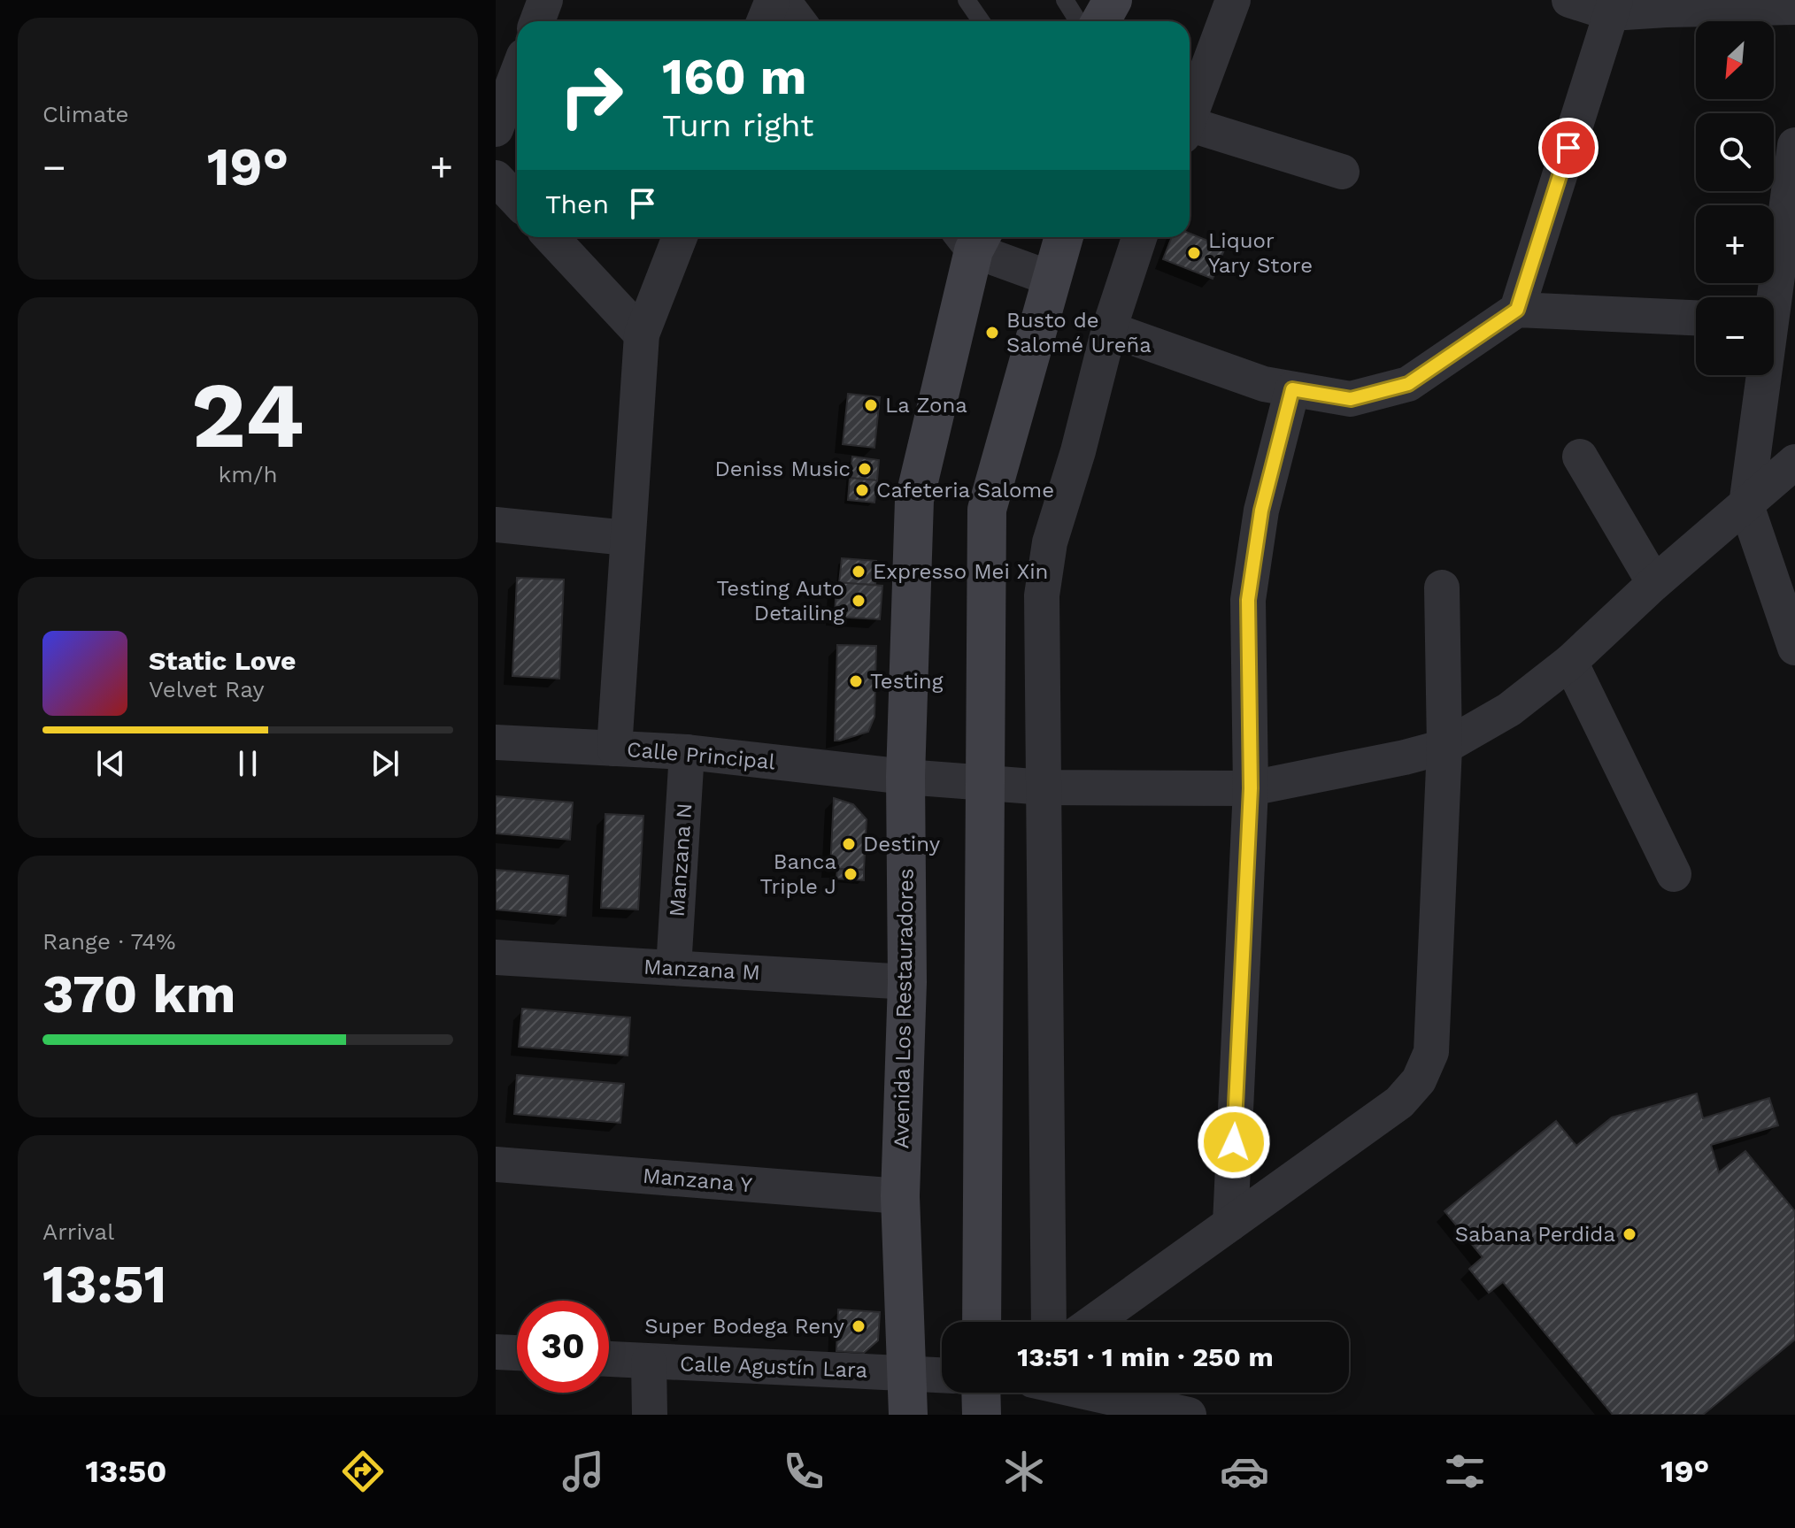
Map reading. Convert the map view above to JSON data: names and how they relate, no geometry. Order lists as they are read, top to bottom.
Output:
{
  "streets": {
    "street": [
      "Calle Principal",
      "Manzana N",
      "Manzana M",
      "Avenida Los Restauradores",
      "Manzana Y",
      "Calle Agustín Lara"
    ]
  },
  "crossings": [
    ["Calle Principal", "Manzana N"],
    ["Calle Principal", "Avenida Los Restauradores"],
    ["Manzana N", "Manzana M"],
    ["Manzana M", "Avenida Los Restauradores"],
    ["Avenida Los Restauradores", "Manzana Y"],
    ["Avenida Los Restauradores", "Calle Agustín Lara"]
  ],
  "places": [
    "Liquor Yary Store",
    "Busto de Salomé Ureña",
    "La Zona",
    "Deniss Music",
    "Cafeteria Salome",
    "Expresso Mei Xin",
    "Testing Auto Detailing",
    "Testing",
    "Destiny",
    "Banca Triple J",
    "Sabana Perdida",
    "Super Bodega Reny"
  ],
  "north": "bottom left",
  "page": {
    "tile": [
      "Climate",
      ["24", "km/h"],
      ["Range · 74%", "370 km"],
      ["Arrival", "13:51"]
    ],
    "map_buttons": ["+", "−"],
    "turn": ["160 m", "Turn right"],
    "heat": ["−", "19°", "+"],
    "then": "Then",
    "song": ["Static Love", "Velvet Ray"],
    "limit": "30",
    "trip": "13:51 · 1 min · 250 m",
    "tabs": ["13:50", "19°"]
  }
}
